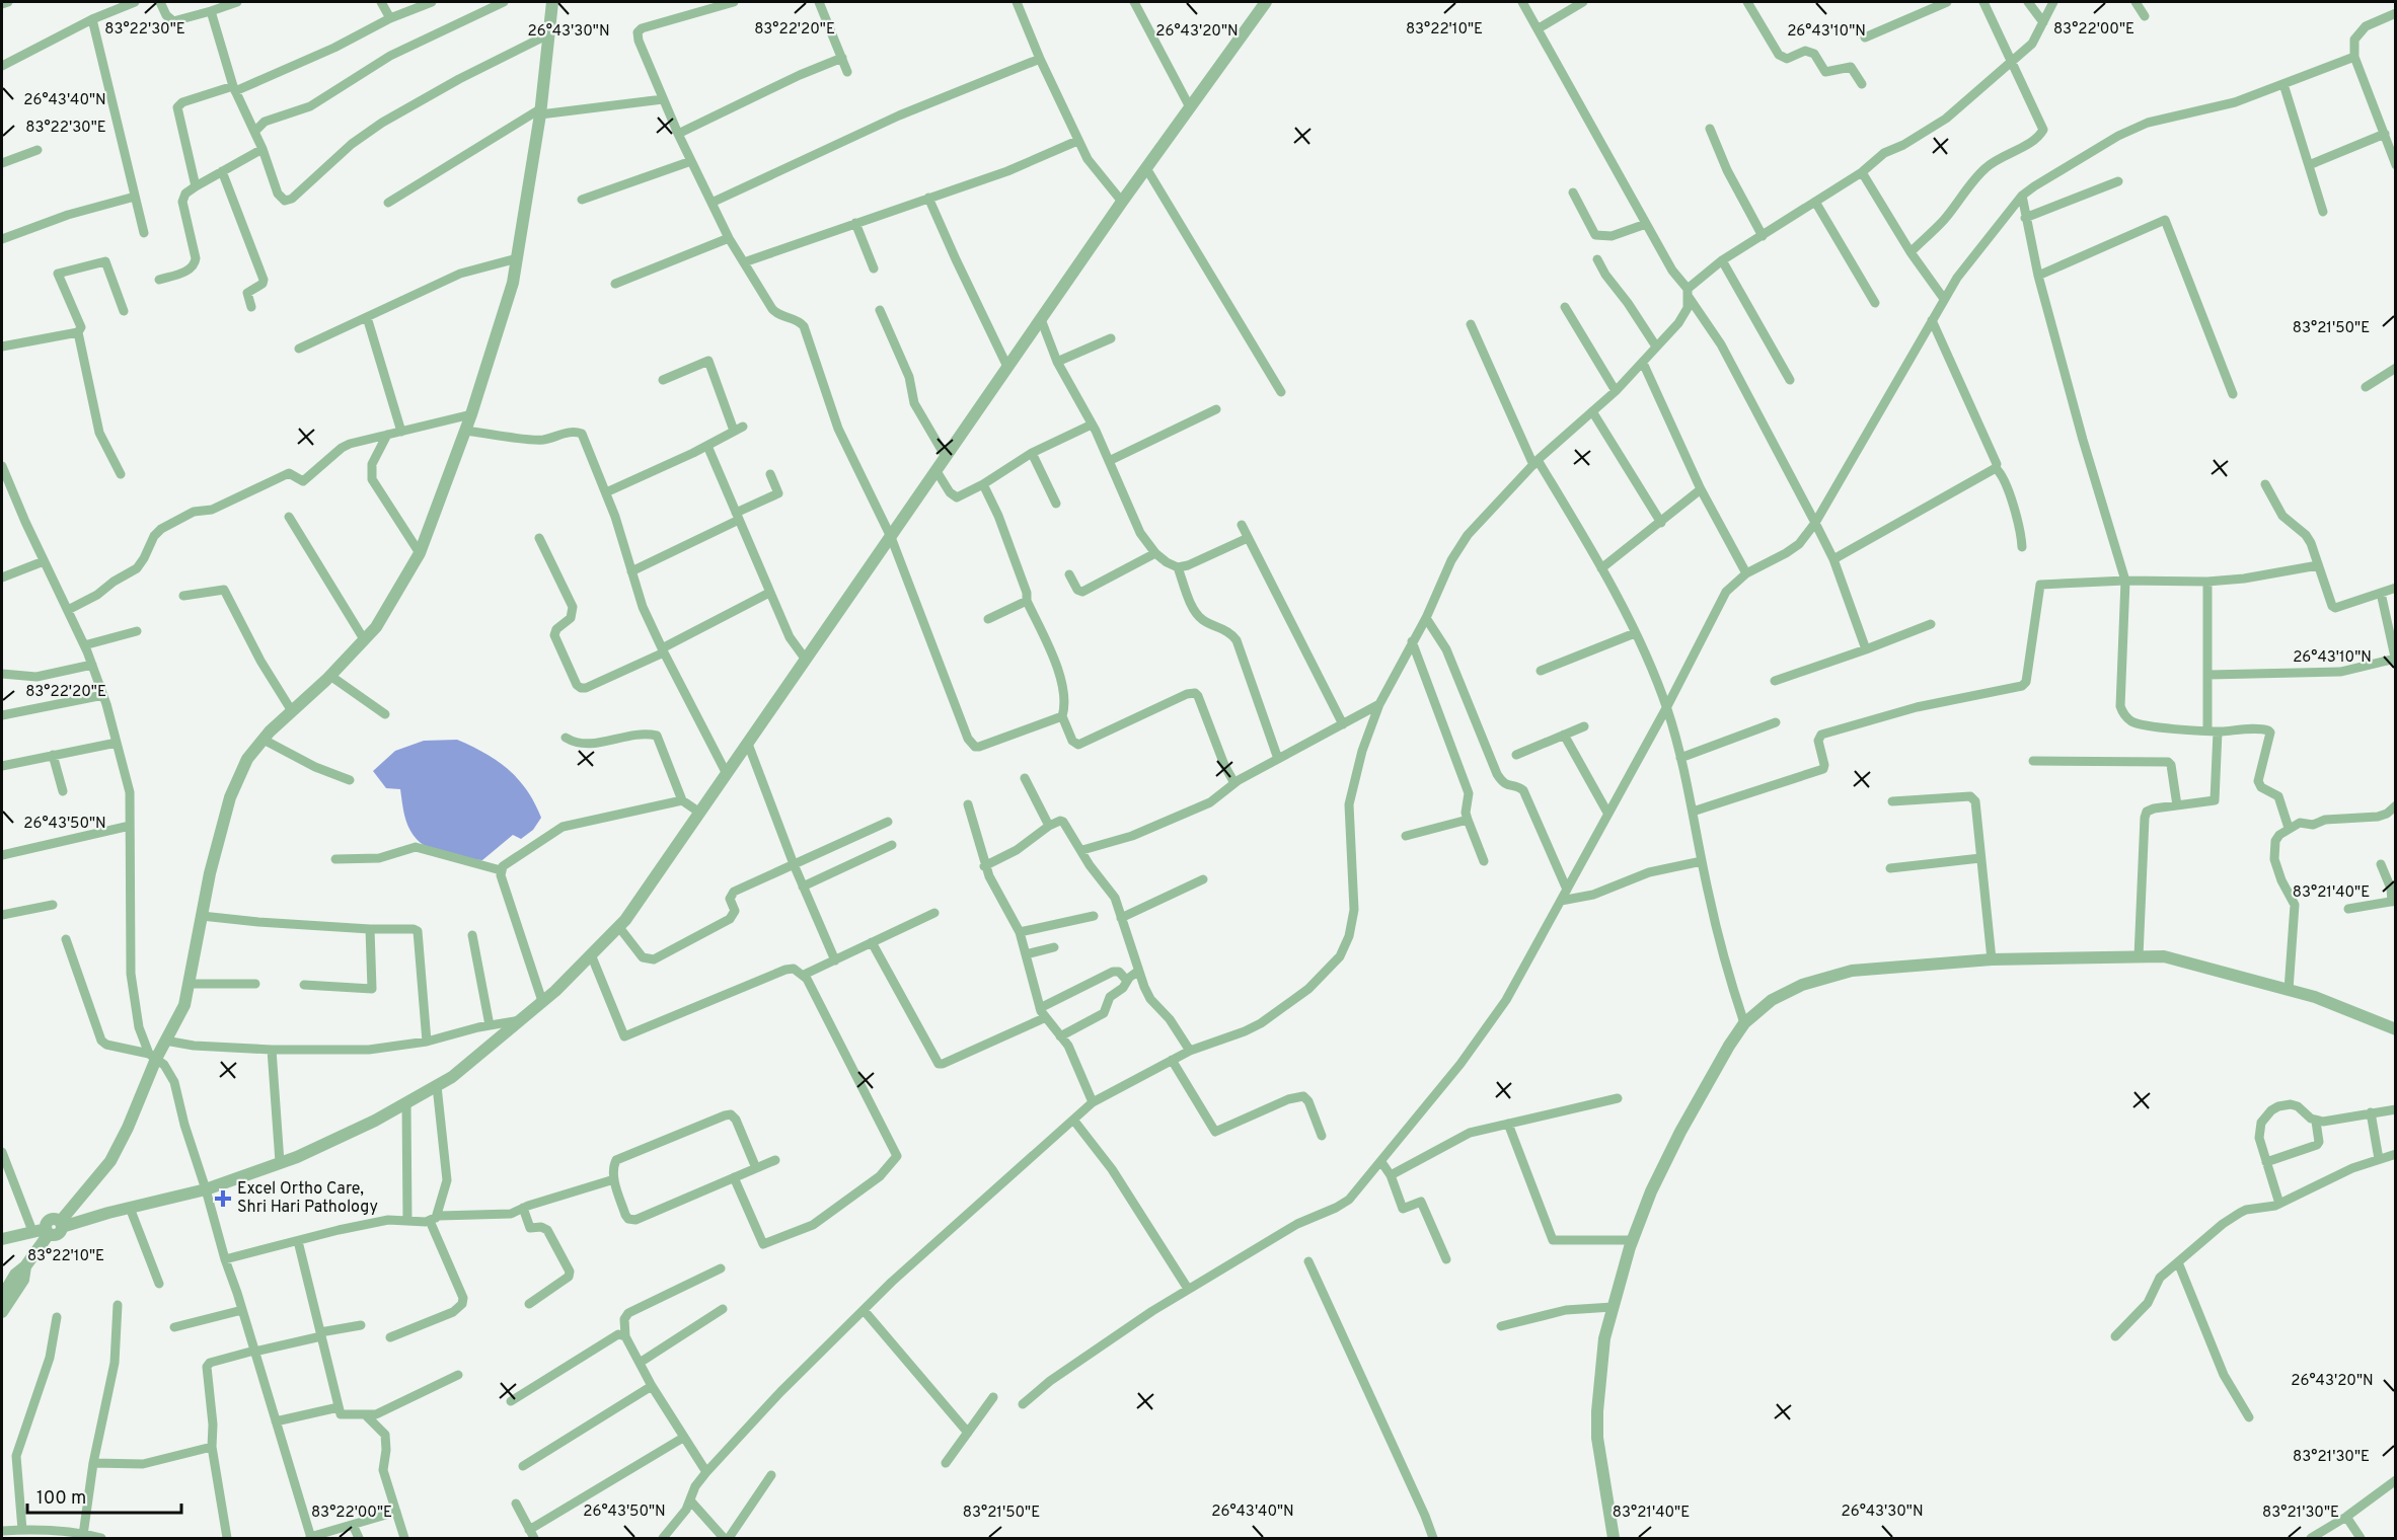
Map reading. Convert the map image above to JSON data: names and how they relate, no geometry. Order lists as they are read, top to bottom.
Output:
{
  "places": {
    "health": ["Excel Ortho Care, Shri Hari Pathology"]
  },
  "scale_bar": "100 m",
  "coordinates": [
    "83°22'30\"E",
    "83°22'20\"E",
    "83°22'10\"E",
    "83°22'00\"E",
    "26°43'30\"N",
    "26°43'20\"N",
    "26°43'10\"N",
    "26°43'40\"N",
    "83°21'50\"E",
    "26°43'50\"N",
    "83°21'40\"E",
    "83°21'30\"E"
  ]
}
